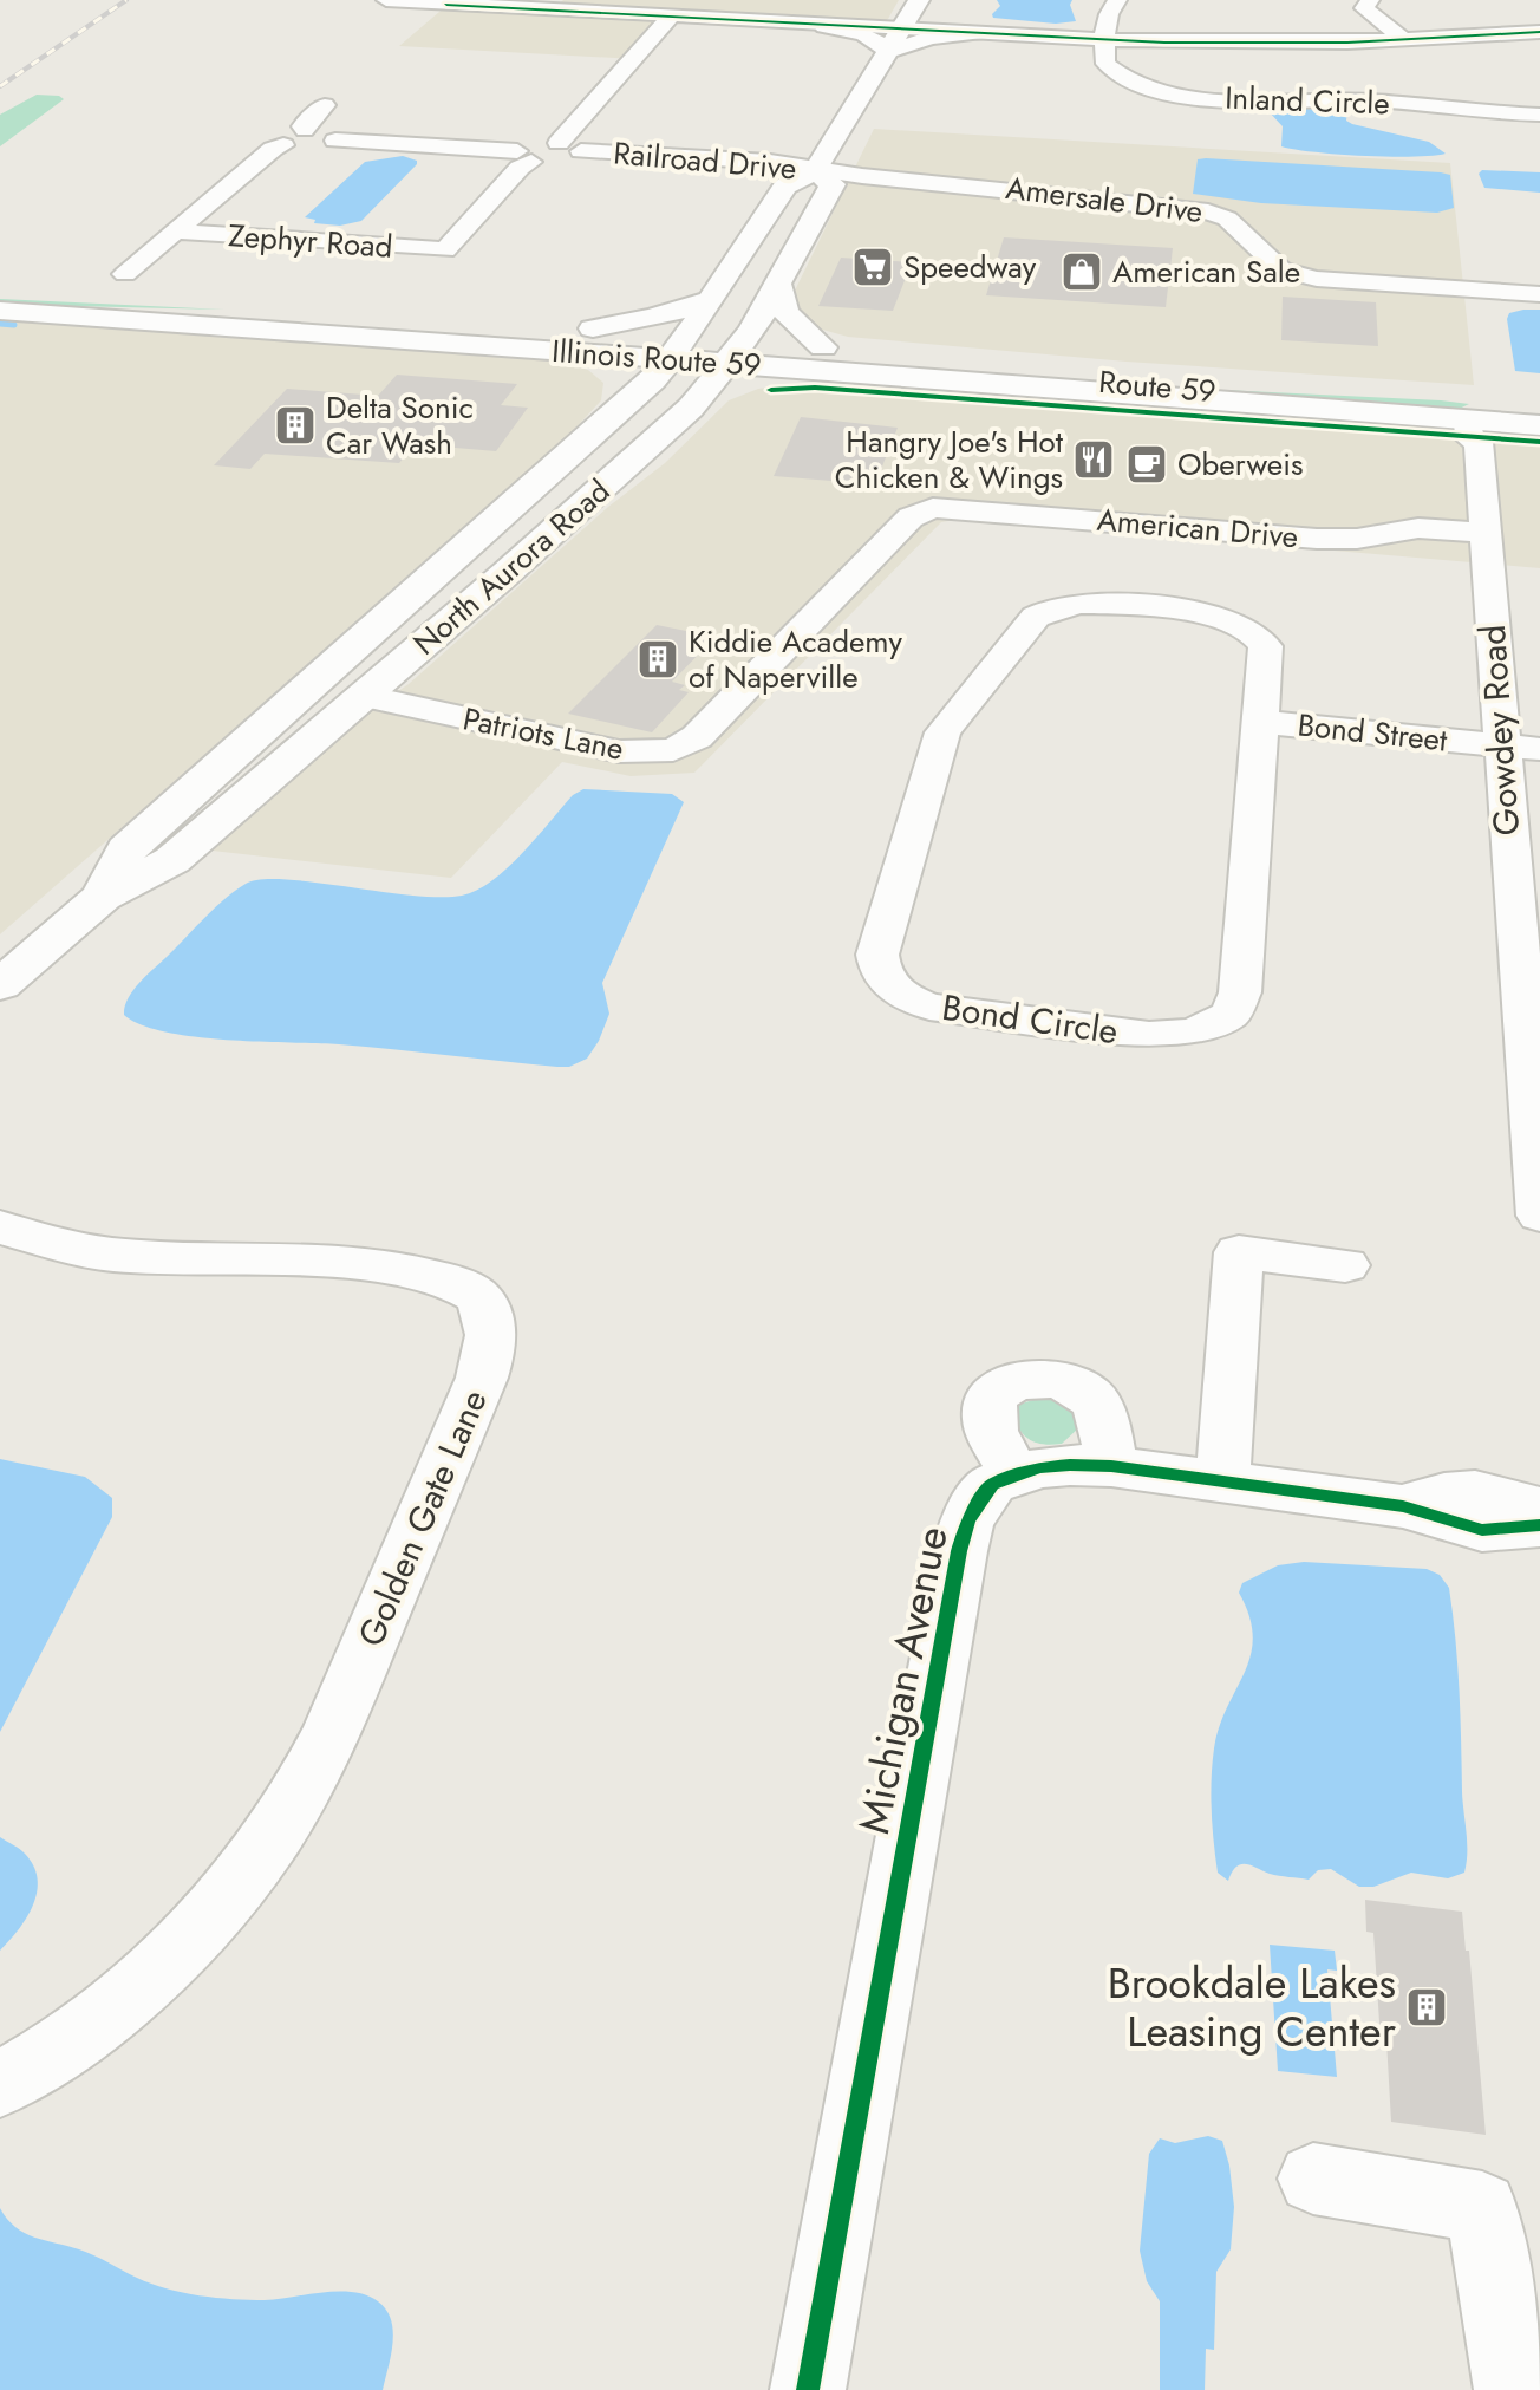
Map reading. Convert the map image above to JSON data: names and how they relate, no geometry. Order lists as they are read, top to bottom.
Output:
{
  "streets": {
    "main road": ["Illinois Route 59", "North Aurora Road"],
    "street": [
      "Inland Circle",
      "Railroad Drive",
      "Amersale Drive",
      "Zephyr Road",
      "American Drive",
      "Gowdey Road",
      "Bond Street",
      "Patriots Lane",
      "Bond Circle",
      "Golden Gate Lane",
      "Michigan Avenue"
    ],
    "cycle path": ["Route 59"]
  },
  "crossings": [
    ["Railroad Drive", "Amersale Drive"],
    ["Railroad Drive", "Zephyr Road"],
    ["Railroad Drive", "North Aurora Road"],
    ["Amersale Drive", "North Aurora Road"],
    ["Illinois Route 59", "North Aurora Road"],
    ["Illinois Route 59", "Gowdey Road"],
    ["American Drive", "Gowdey Road"],
    ["American Drive", "Patriots Lane"],
    ["North Aurora Road", "Patriots Lane"],
    ["Gowdey Road", "Bond Street"],
    ["Bond Street", "Bond Circle"]
  ],
  "places": {
    "supermarket": ["Speedway"],
    "shop": ["American Sale"],
    "building": ["Delta Sonic Car Wash", "Kiddie Academy of Naperville", "Brookdale Lakes Leasing Center"],
    "restaurant": ["Hangry Joe's Hot Chicken & Wings"],
    "cafe": ["Oberweis"]
  }
}
